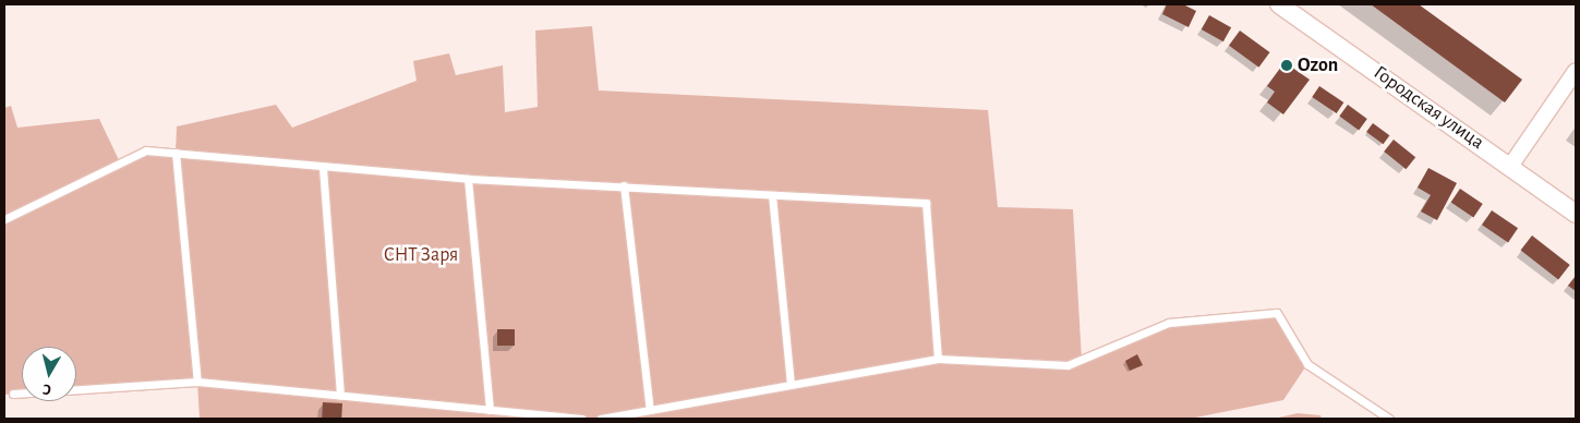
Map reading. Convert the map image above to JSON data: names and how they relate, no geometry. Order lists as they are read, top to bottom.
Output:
{
  "streets": {
    "street": ["Городская улица"]
  },
  "parks": ["СНТ Заря"],
  "places": ["Ozon"],
  "north": "bottom"
}
